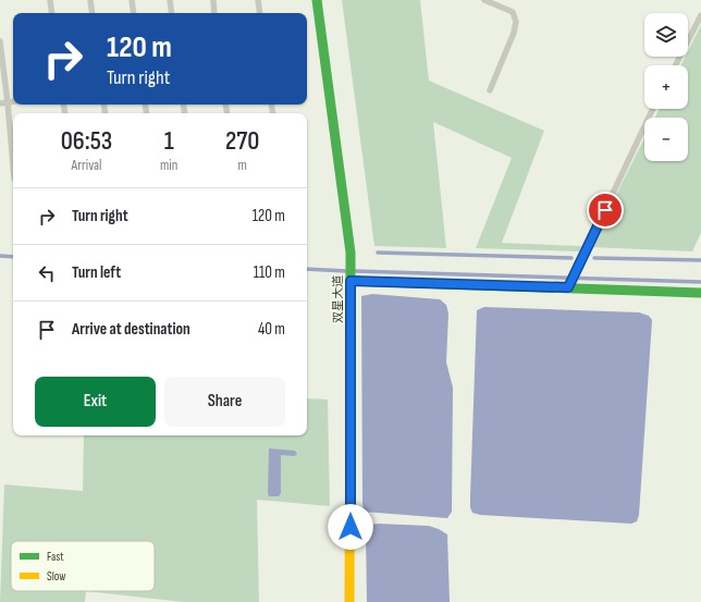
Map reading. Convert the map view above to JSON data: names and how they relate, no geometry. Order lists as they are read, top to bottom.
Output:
{
  "streets": {
    "street": ["双星大道"]
  },
  "legend": ["Fast", "Slow"],
  "page": {
    "map_buttons": ["+", "−"],
    "turn": ["120 m", "Turn right"],
    "eta": [
      "06:53",
      "Arrival",
      "1",
      "min",
      "270",
      "m"
    ],
    "list": [
      {
        "name": "Turn right",
        "value": "120 m"
      },
      {
        "name": "Turn left",
        "value": "110 m"
      },
      {
        "name": "Arrive at destination",
        "value": "40 m"
      }
    ],
    "buttons": ["Exit", "Share"]
  }
}
